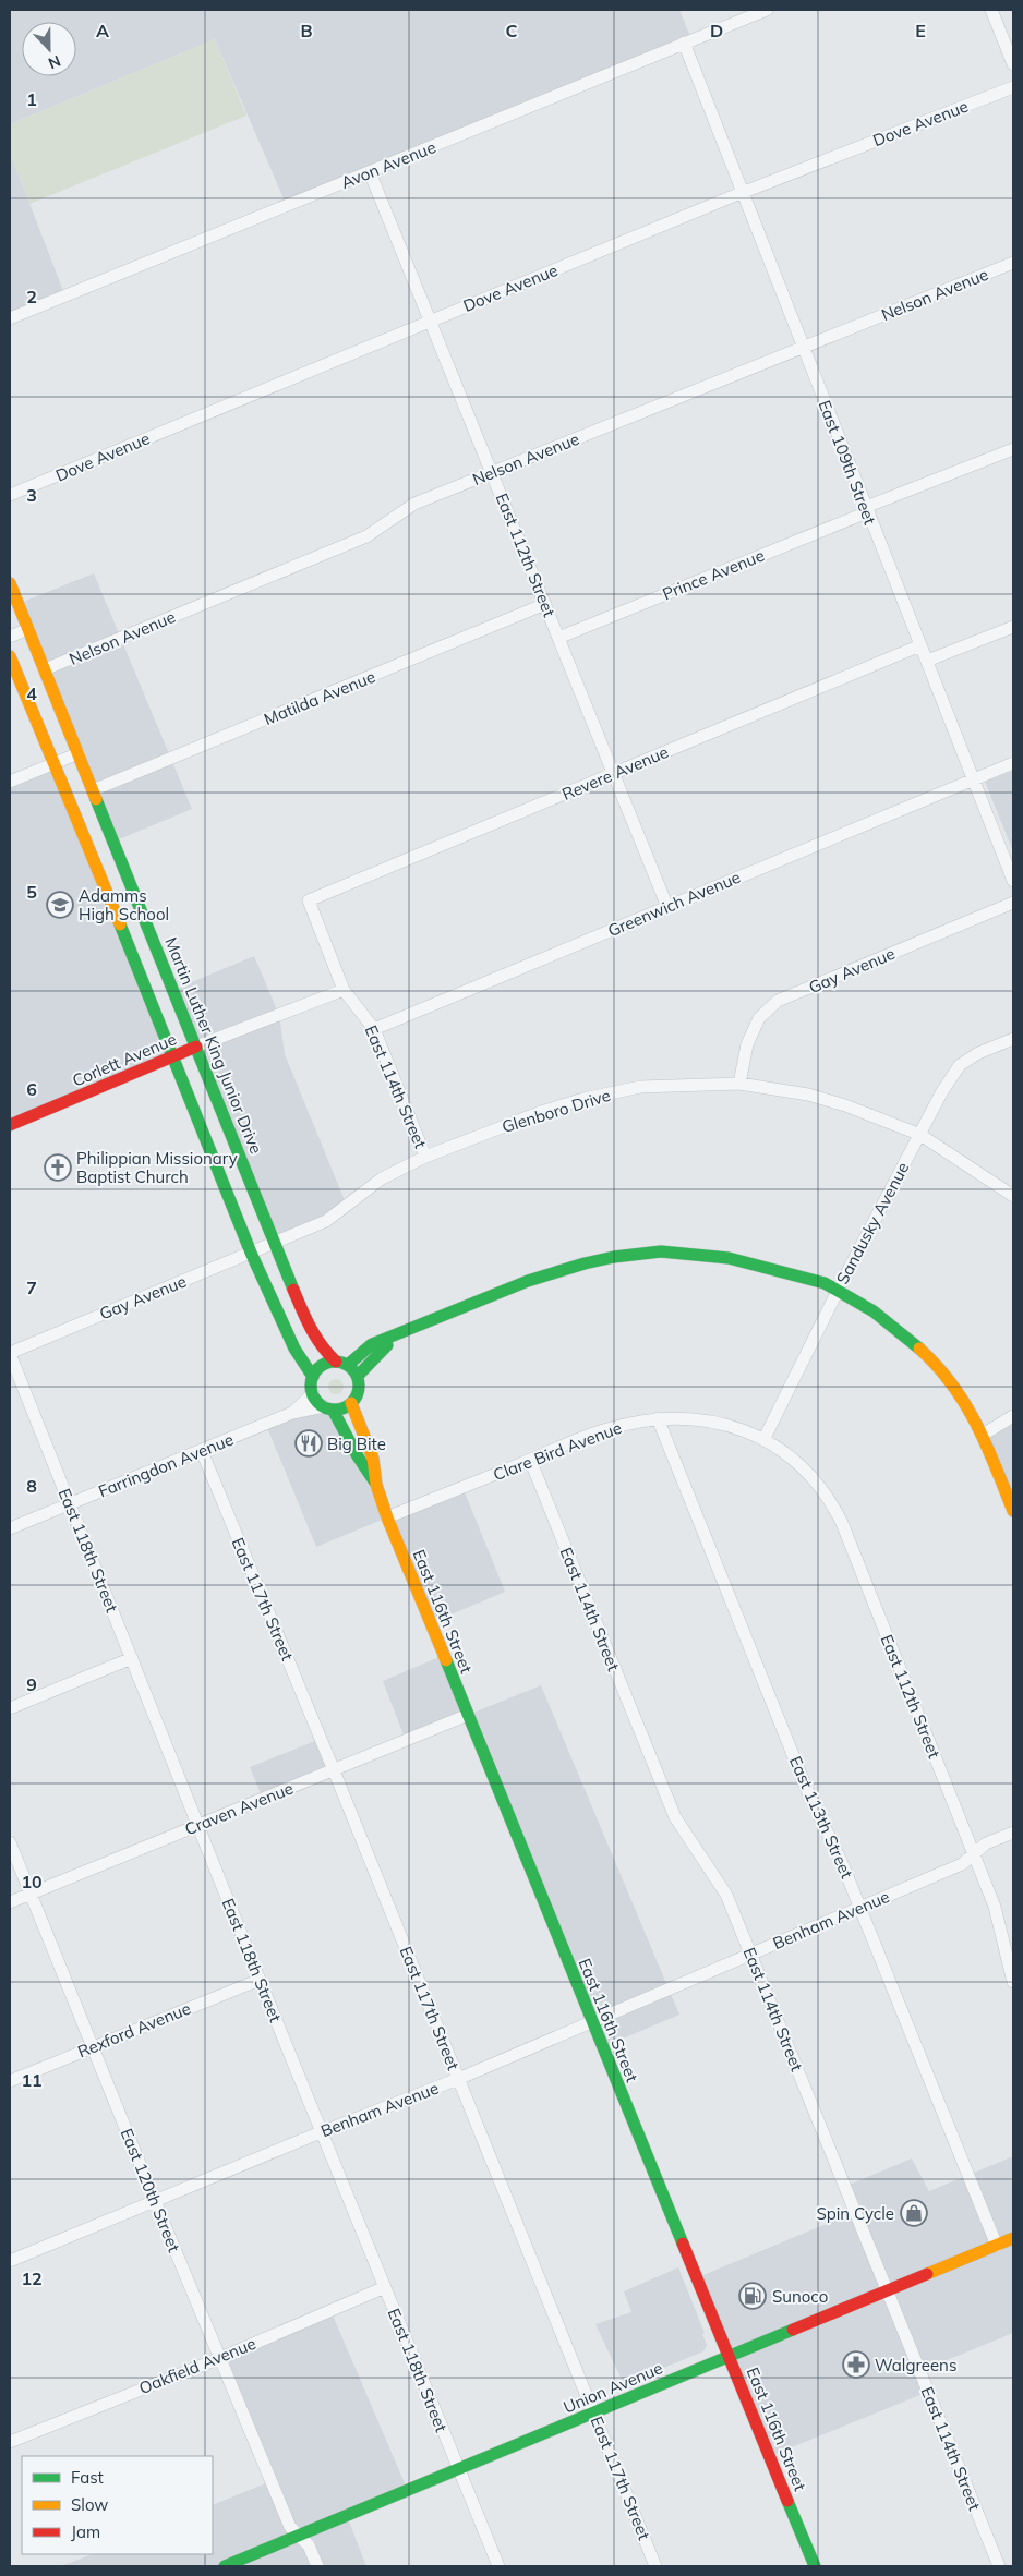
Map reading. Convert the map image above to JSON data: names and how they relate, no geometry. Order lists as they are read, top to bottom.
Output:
{
  "streets": {
    "main road": [
      "Martin Luther King Junior Drive",
      "Corlett Avenue",
      "East 116th Street",
      "Union Avenue"
    ],
    "street": [
      "Dove Avenue",
      "Avon Avenue",
      "Nelson Avenue",
      "East 109th Street",
      "East 112th Street",
      "Prince Avenue",
      "Matilda Avenue",
      "Revere Avenue",
      "Greenwich Avenue",
      "Gay Avenue",
      "East 114th Street",
      "Glenboro Drive",
      "Sandusky Avenue",
      "Clare Bird Avenue",
      "Farringdon Avenue",
      "East 118th Street",
      "East 117th Street",
      "Craven Avenue",
      "East 113th Street",
      "Benham Avenue",
      "Rexford Avenue",
      "East 120th Street",
      "Oakfield Avenue"
    ]
  },
  "crossings": [
    ["Dove Avenue", "East 109th Street"],
    ["Dove Avenue", "East 112th Street"],
    ["Avon Avenue", "East 109th Street"],
    ["Avon Avenue", "East 112th Street"],
    ["Nelson Avenue", "East 109th Street"],
    ["Nelson Avenue", "East 112th Street"],
    ["Nelson Avenue", "Martin Luther King Junior Drive"],
    ["East 109th Street", "Prince Avenue"],
    ["East 109th Street", "Revere Avenue"],
    ["East 109th Street", "Greenwich Avenue"],
    ["East 112th Street", "Prince Avenue"],
    ["East 112th Street", "Matilda Avenue"],
    ["East 112th Street", "Revere Avenue"],
    ["East 112th Street", "Greenwich Avenue"],
    ["East 112th Street", "Sandusky Avenue"],
    ["East 112th Street", "Clare Bird Avenue"],
    ["East 112th Street", "Benham Avenue"],
    ["Matilda Avenue", "Martin Luther King Junior Drive"],
    ["Revere Avenue", "East 114th Street"],
    ["Greenwich Avenue", "East 114th Street"],
    ["Gay Avenue", "Martin Luther King Junior Drive"],
    ["Gay Avenue", "Glenboro Drive"],
    ["Gay Avenue", "East 118th Street"],
    ["Martin Luther King Junior Drive", "Corlett Avenue"],
    ["Martin Luther King Junior Drive", "Glenboro Drive"],
    ["Martin Luther King Junior Drive", "Farringdon Avenue"],
    ["Martin Luther King Junior Drive", "East 116th Street"],
    ["Corlett Avenue", "East 114th Street"],
    ["East 114th Street", "Glenboro Drive"],
    ["East 114th Street", "Clare Bird Avenue"],
    ["East 114th Street", "Benham Avenue"],
    ["East 114th Street", "Union Avenue"],
    ["Glenboro Drive", "Sandusky Avenue"],
    ["Sandusky Avenue", "Clare Bird Avenue"],
    ["Clare Bird Avenue", "East 116th Street"],
    ["Clare Bird Avenue", "East 113th Street"],
    ["Farringdon Avenue", "East 118th Street"],
    ["Farringdon Avenue", "East 117th Street"],
    ["Farringdon Avenue", "East 116th Street"],
    ["East 118th Street", "Craven Avenue"],
    ["East 118th Street", "Benham Avenue"],
    ["East 118th Street", "Rexford Avenue"],
    ["East 118th Street", "Oakfield Avenue"],
    ["East 118th Street", "Union Avenue"],
    ["East 117th Street", "Craven Avenue"],
    ["East 117th Street", "Benham Avenue"],
    ["East 117th Street", "Union Avenue"],
    ["East 116th Street", "Craven Avenue"],
    ["East 116th Street", "Benham Avenue"],
    ["East 116th Street", "Union Avenue"],
    ["Craven Avenue", "East 120th Street"],
    ["East 113th Street", "Benham Avenue"],
    ["East 113th Street", "Union Avenue"],
    ["Benham Avenue", "East 120th Street"],
    ["Rexford Avenue", "East 120th Street"],
    ["East 120th Street", "Oakfield Avenue"],
    ["East 120th Street", "Union Avenue"]
  ],
  "places": {
    "school or university": ["Adamms High School"],
    "church": ["Philippian Missionary Baptist Church"],
    "restaurant": ["Big Bite"],
    "shop": ["Spin Cycle"],
    "fuel station": ["Sunoco"],
    "pharmacy": ["Walgreens"]
  },
  "legend": ["Fast", "Slow", "Jam"],
  "north": "bottom",
  "grid": {
    "columns": [
      "A",
      "B",
      "C",
      "D",
      "E"
    ],
    "rows": [
      "1",
      "2",
      "3",
      "4",
      "5",
      "6",
      "7",
      "8",
      "9",
      "10",
      "11",
      "12"
    ]
  }
}
